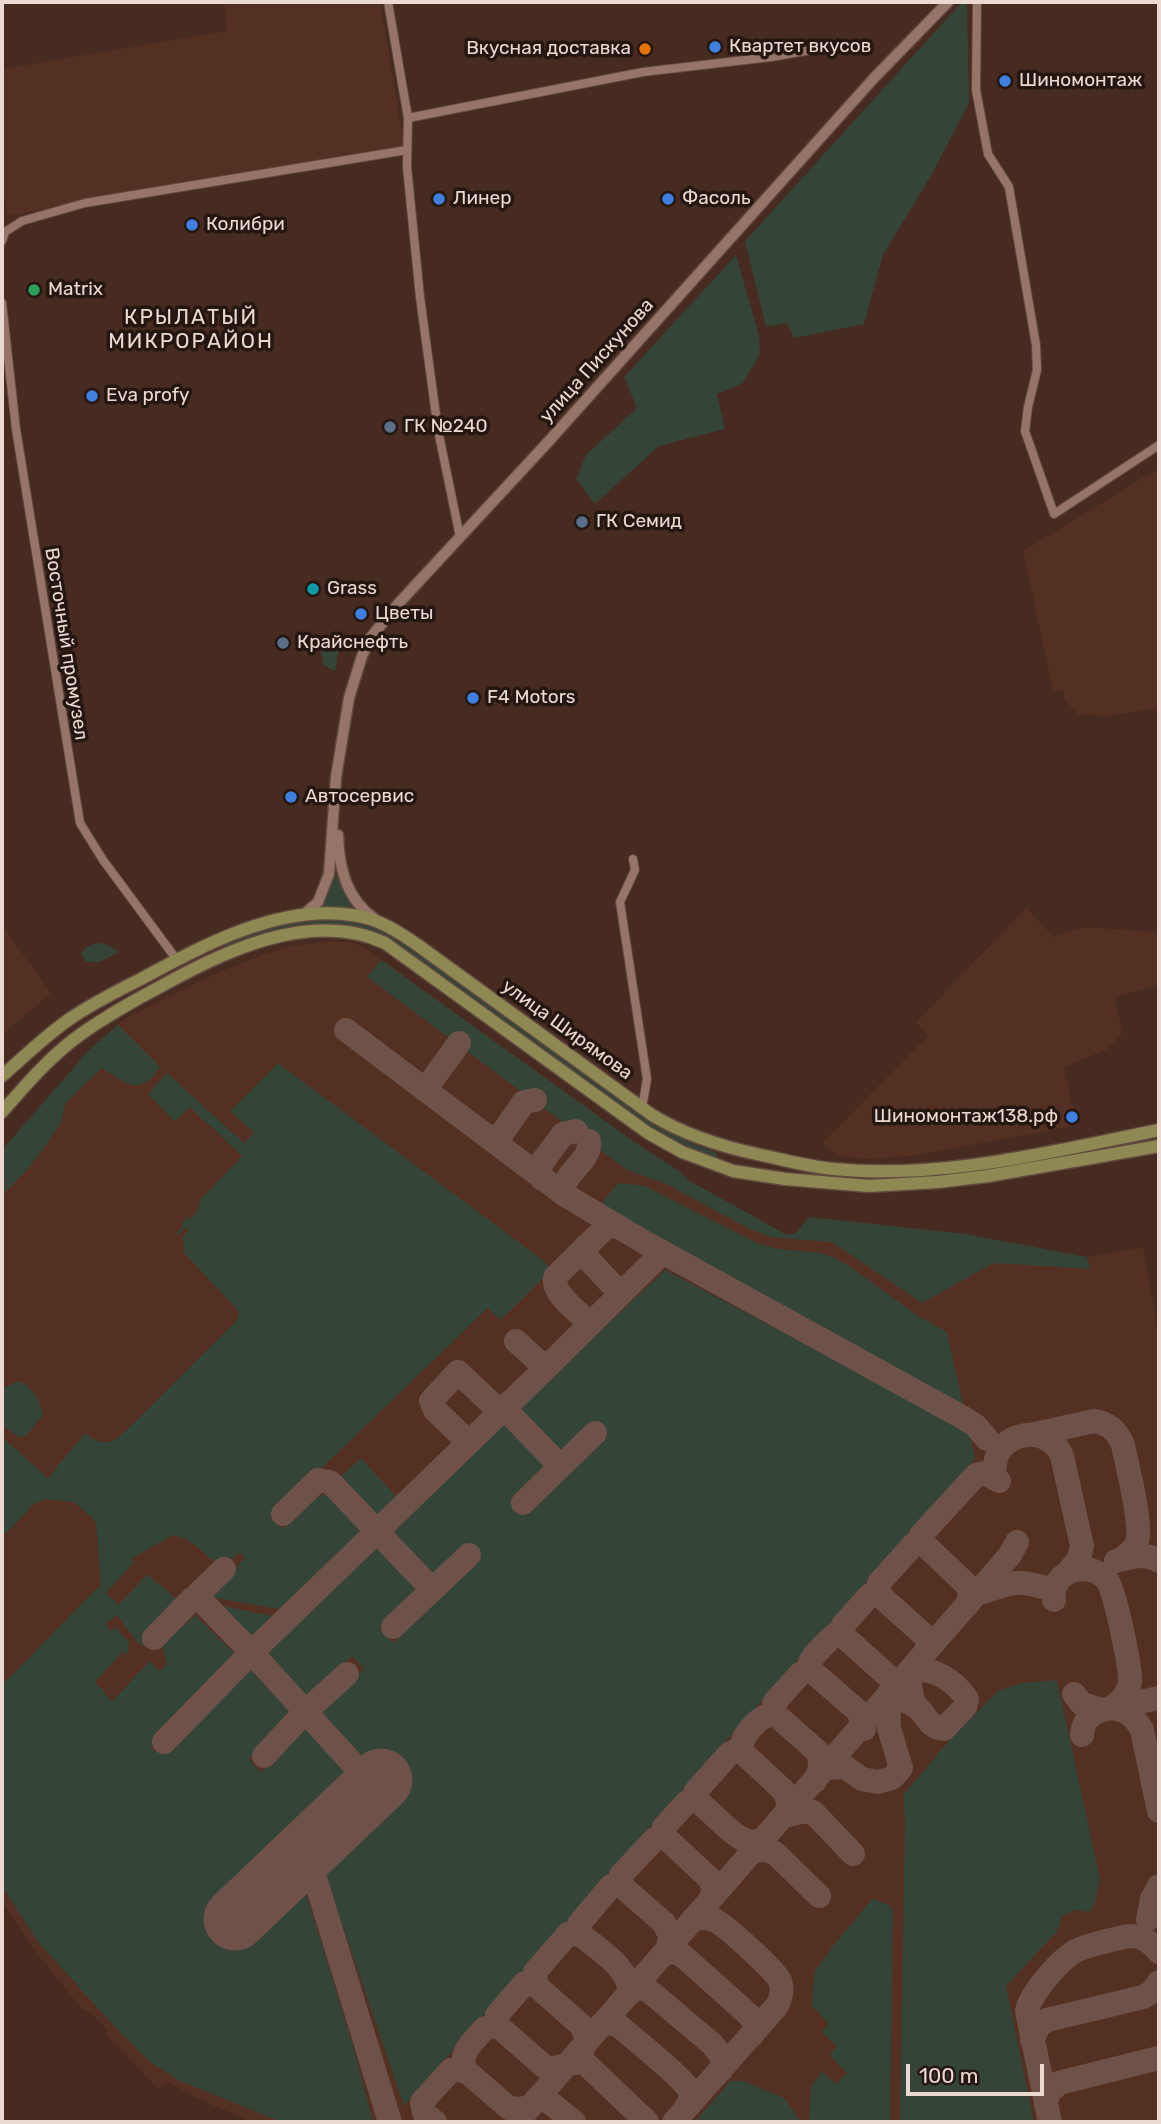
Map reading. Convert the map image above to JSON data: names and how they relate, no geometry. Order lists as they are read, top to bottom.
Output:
{
  "streets": {
    "main road": ["улица Ширямова"],
    "street": ["улица Пискунова", "Восточный промузел"]
  },
  "crossings": [
    ["улица Пискунова", "улица Ширямова"],
    ["Восточный промузел", "улица Ширямова"]
  ],
  "districts": ["КРЫЛАТЫЙ МИКРОРАЙОН"],
  "places": [
    "Квартет вкусов",
    "Вкусная доставка",
    "Шиномонтаж",
    "Линер",
    "Фасоль",
    "Колибри",
    "Matrix",
    "Eva profy",
    "ГК №240",
    "ГК Семид",
    "Grass",
    "Цветы",
    "Крайснефть",
    "F4 Motors",
    "Автосервис",
    "Шиномонтаж138.рф"
  ],
  "scale_bar": "100 m"
}
